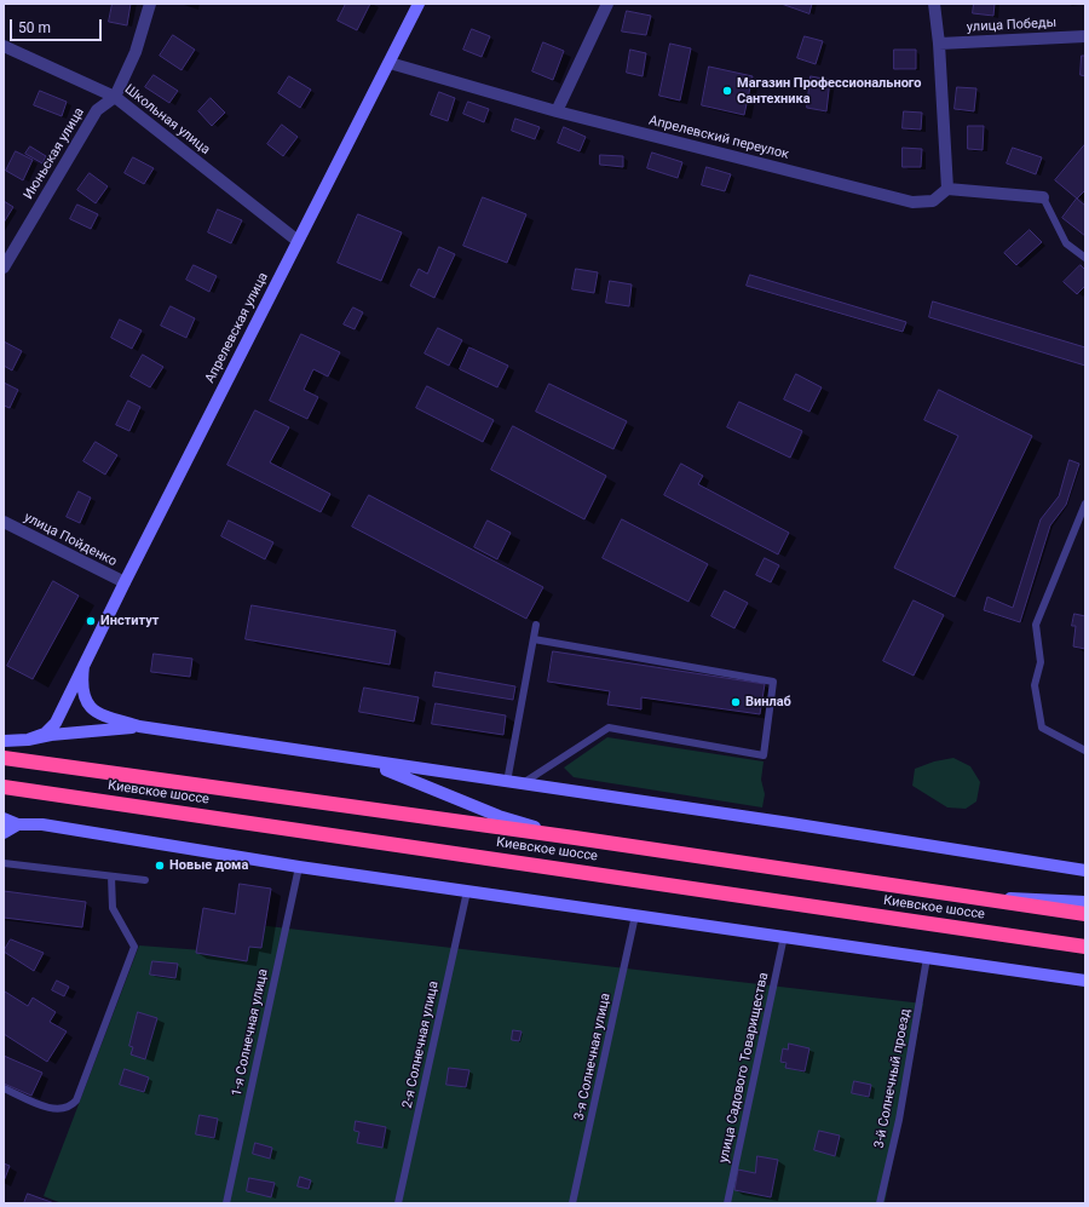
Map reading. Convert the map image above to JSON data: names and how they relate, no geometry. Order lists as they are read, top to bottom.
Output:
{
  "streets": {
    "highway": ["Киевское шоссе"],
    "main road": ["Апрелевская улица"],
    "street": [
      "улица Победы",
      "Школьная улица",
      "Апрелевский переулок",
      "Июньская улица",
      "улица Пойденко"
    ],
    "lane": [
      "1-я Солнечная улица",
      "2-я Солнечная улица",
      "3-я Солнечная улица",
      "улица Садового Товарищества",
      "3-й Солнечный проезд"
    ]
  },
  "crossings": [
    ["Школьная улица", "Июньская улица"],
    ["Школьная улица", "Апрелевская улица"],
    ["Апрелевский переулок", "Апрелевская улица"],
    ["Апрелевская улица", "улица Пойденко"]
  ],
  "places": [
    "Магазин Профессионального Сантехника",
    "Институт",
    "Винлаб",
    "Новые дома"
  ],
  "scale_bar": "50 m"
}
